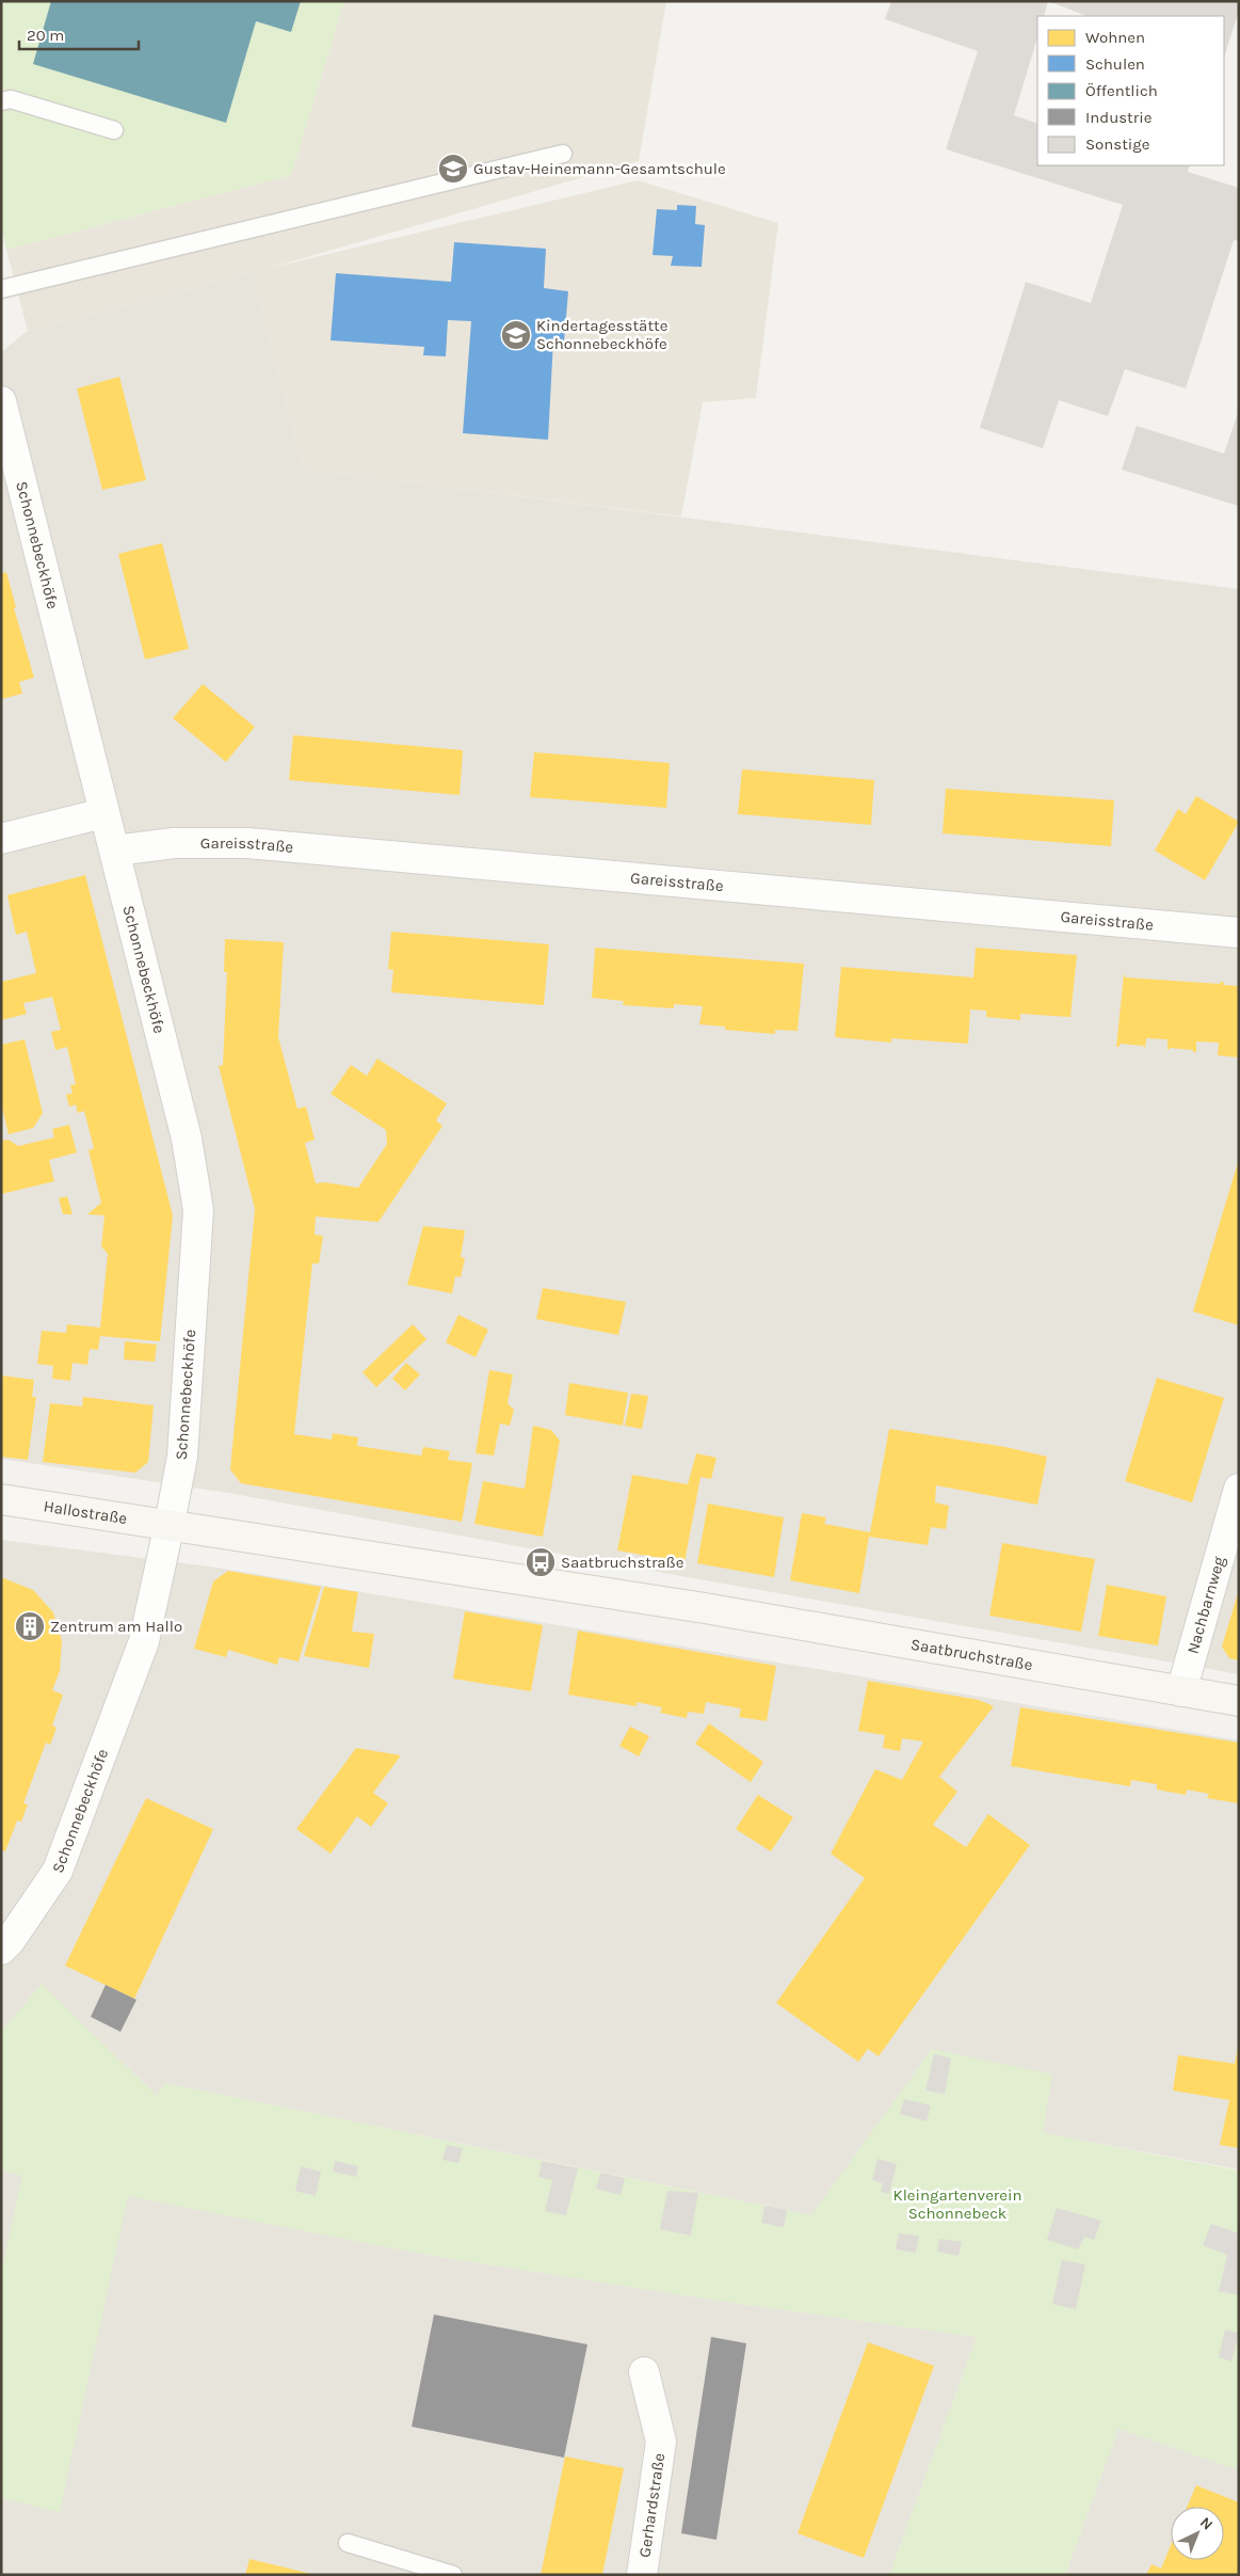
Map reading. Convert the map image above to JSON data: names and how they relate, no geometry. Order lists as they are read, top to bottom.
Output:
{
  "streets": {
    "main road": ["Hallostraße", "Saatbruchstraße"],
    "street": [
      "Schonnebeckhöfe",
      "Gareisstraße",
      "Nachbarnweg",
      "Gerhardstraße"
    ]
  },
  "crossings": [
    ["Schonnebeckhöfe", "Gareisstraße"],
    ["Schonnebeckhöfe", "Hallostraße"],
    ["Schonnebeckhöfe", "Saatbruchstraße"],
    ["Hallostraße", "Saatbruchstraße"],
    ["Nachbarnweg", "Saatbruchstraße"]
  ],
  "parks": ["Kleingartenverein Schonnebeck"],
  "places": {
    "school or university": ["Gustav-Heinemann-Gesamtschule", "Kindertagesstätte Schonnebeckhöfe"],
    "bus stop": ["Saatbruchstraße"],
    "building": ["Zentrum am Hallo"]
  },
  "legend": [
    "Wohnen",
    "Schulen",
    "Öffentlich",
    "Industrie",
    "Sonstige"
  ],
  "scale_bar": "20 m",
  "north": "top right"
}
